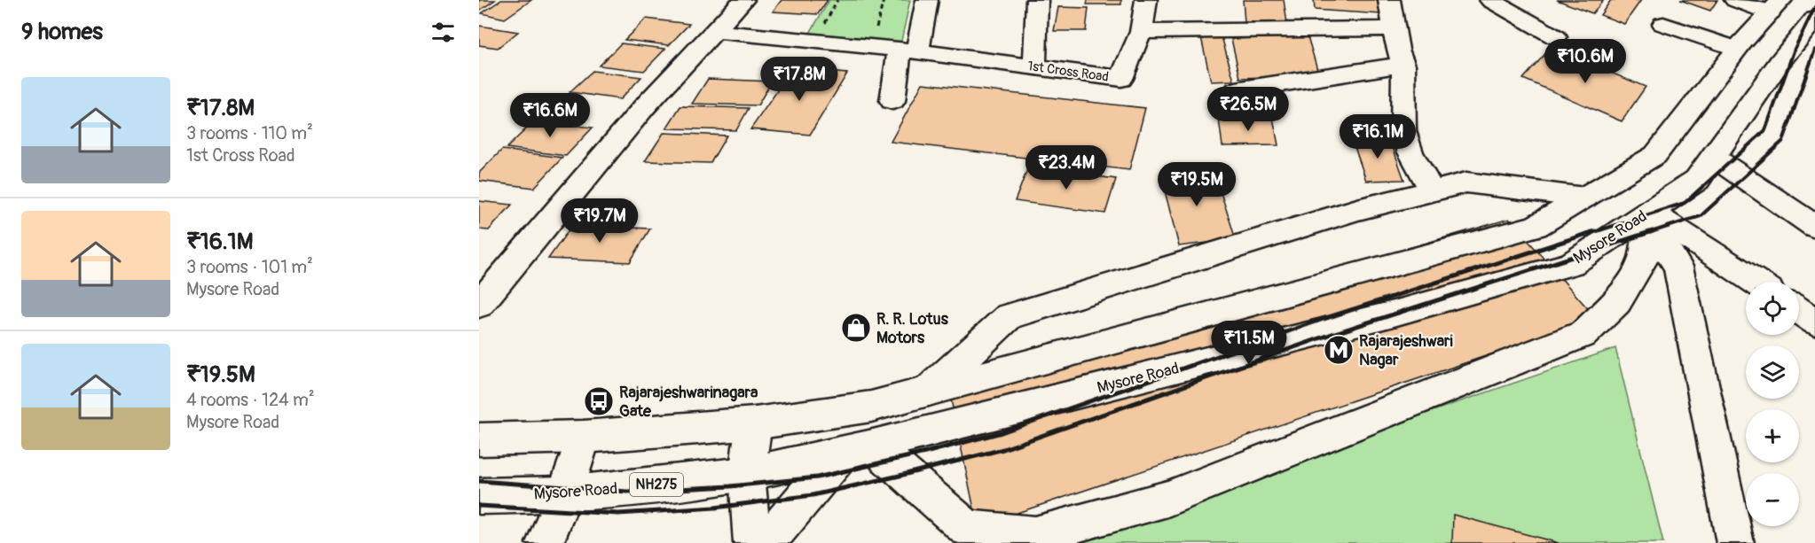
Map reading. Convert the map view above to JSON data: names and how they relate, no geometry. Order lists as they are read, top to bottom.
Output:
{
  "streets": {
    "main road": ["1st Cross Road", "Mysore Road", "NH275"]
  },
  "places": {
    "shop": ["R. R. Lotus Motors"],
    "metro station": ["Rajarajeshwari Nagar"],
    "bus stop": ["Rajarajeshwarinagara Gate"]
  },
  "page": {
    "heading": "9 homes",
    "price": [
      "₹10.6M",
      "₹17.8M",
      "₹26.5M",
      "₹16.6M",
      "₹16.1M",
      "₹23.4M",
      "₹19.5M",
      "₹19.7M",
      "₹11.5M"
    ],
    "list": [
      {
        "name": "₹17.8M",
        "note": "3 rooms · 110 m² · 1st Cross Road"
      },
      {
        "name": "₹16.1M",
        "note": "3 rooms · 101 m² · Mysore Road"
      },
      {
        "name": "₹19.5M",
        "note": "4 rooms · 124 m² · Mysore Road"
      }
    ],
    "map_buttons": ["+", "−"]
  }
}
